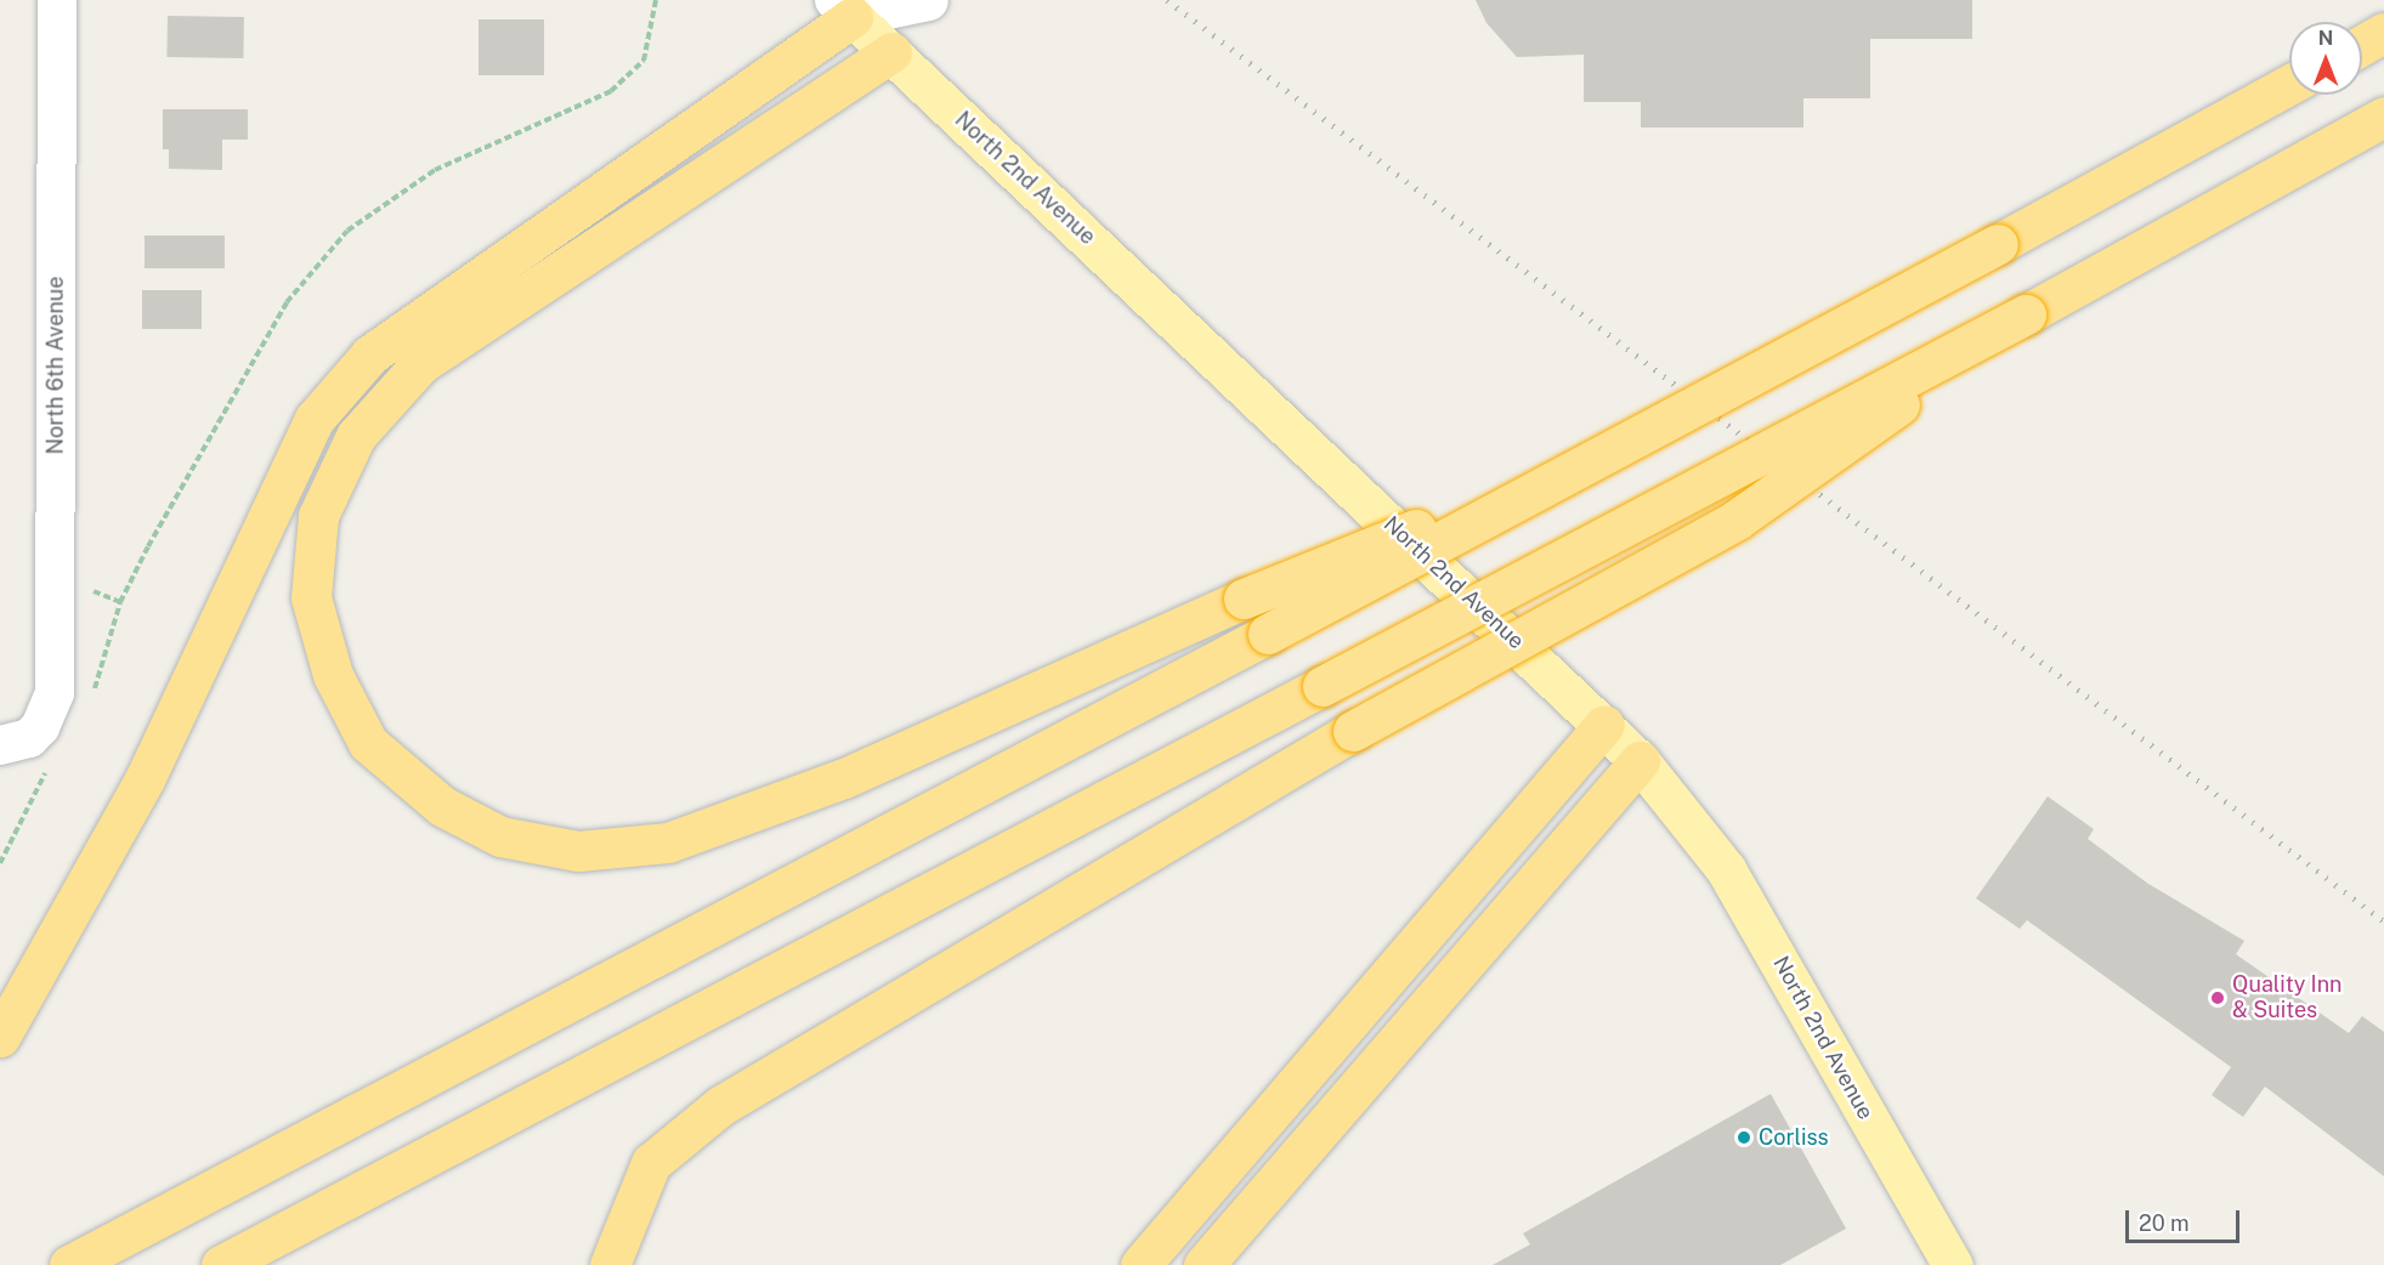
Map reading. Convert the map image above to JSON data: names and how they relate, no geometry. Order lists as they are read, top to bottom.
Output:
{
  "streets": {
    "main road": ["North 2nd Avenue"],
    "street": ["North 6th Avenue"]
  },
  "places": ["Quality Inn & Suites", "Corliss"],
  "scale_bar": "20 m",
  "north": "top"
}
